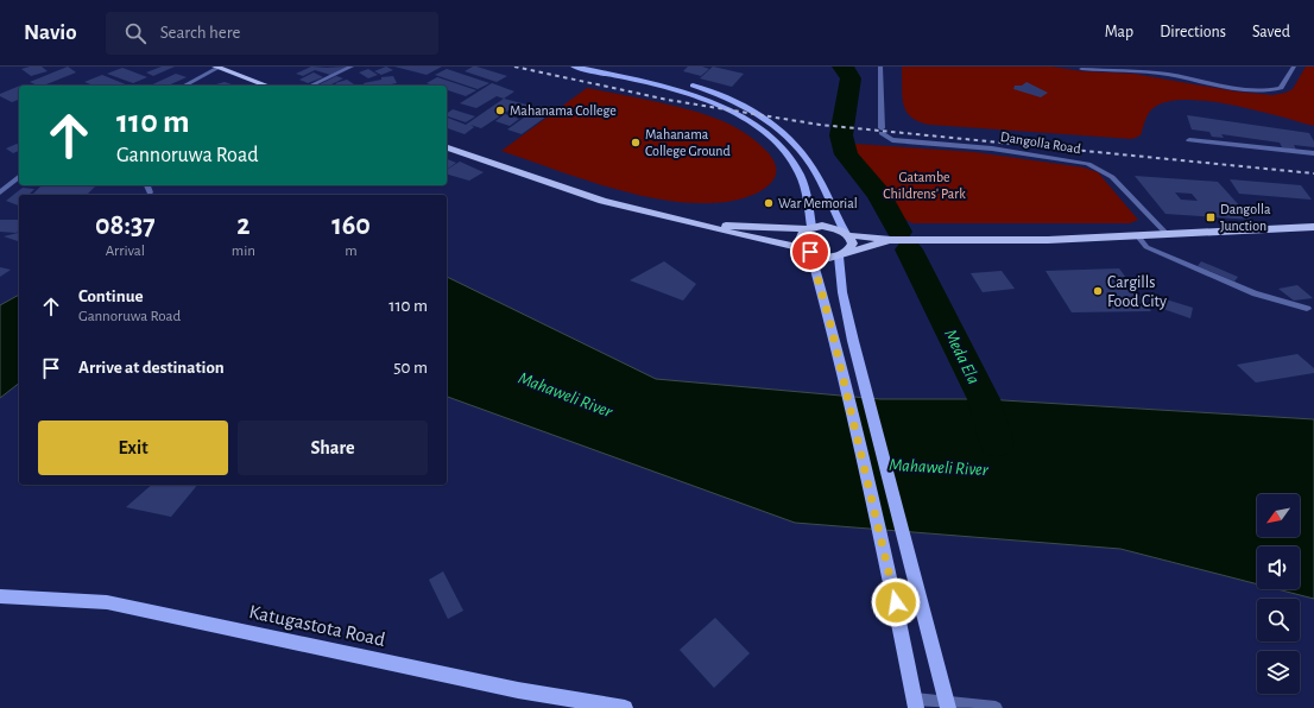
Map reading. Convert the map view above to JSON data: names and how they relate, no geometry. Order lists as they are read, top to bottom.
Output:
{
  "streets": {
    "main road": ["Katugastota Road"],
    "street": ["Dangolla Road"]
  },
  "water": ["Meda Ela", "Mahaweli River"],
  "parks": ["Gatambe Childrens' Park"],
  "places": {
    "other": [
      "Mahanama College",
      "Mahanama College Ground",
      "War Memorial",
      "Cargills Food City"
    ],
    "transit": ["Dangolla Junction"]
  },
  "north": "bottom left",
  "page": {
    "header": "Navio",
    "search": "Search here",
    "nav": ["Map", "Directions", "Saved"],
    "turn": ["110 m", "Gannoruwa Road"],
    "eta": [
      "08:37",
      "Arrival",
      "2",
      "min",
      "160",
      "m"
    ],
    "list": [
      {
        "name": "Continue",
        "note": "Gannoruwa Road",
        "value": "110 m"
      },
      {
        "name": "Arrive at destination",
        "value": "50 m"
      }
    ],
    "buttons": ["Exit", "Share"]
  }
}
